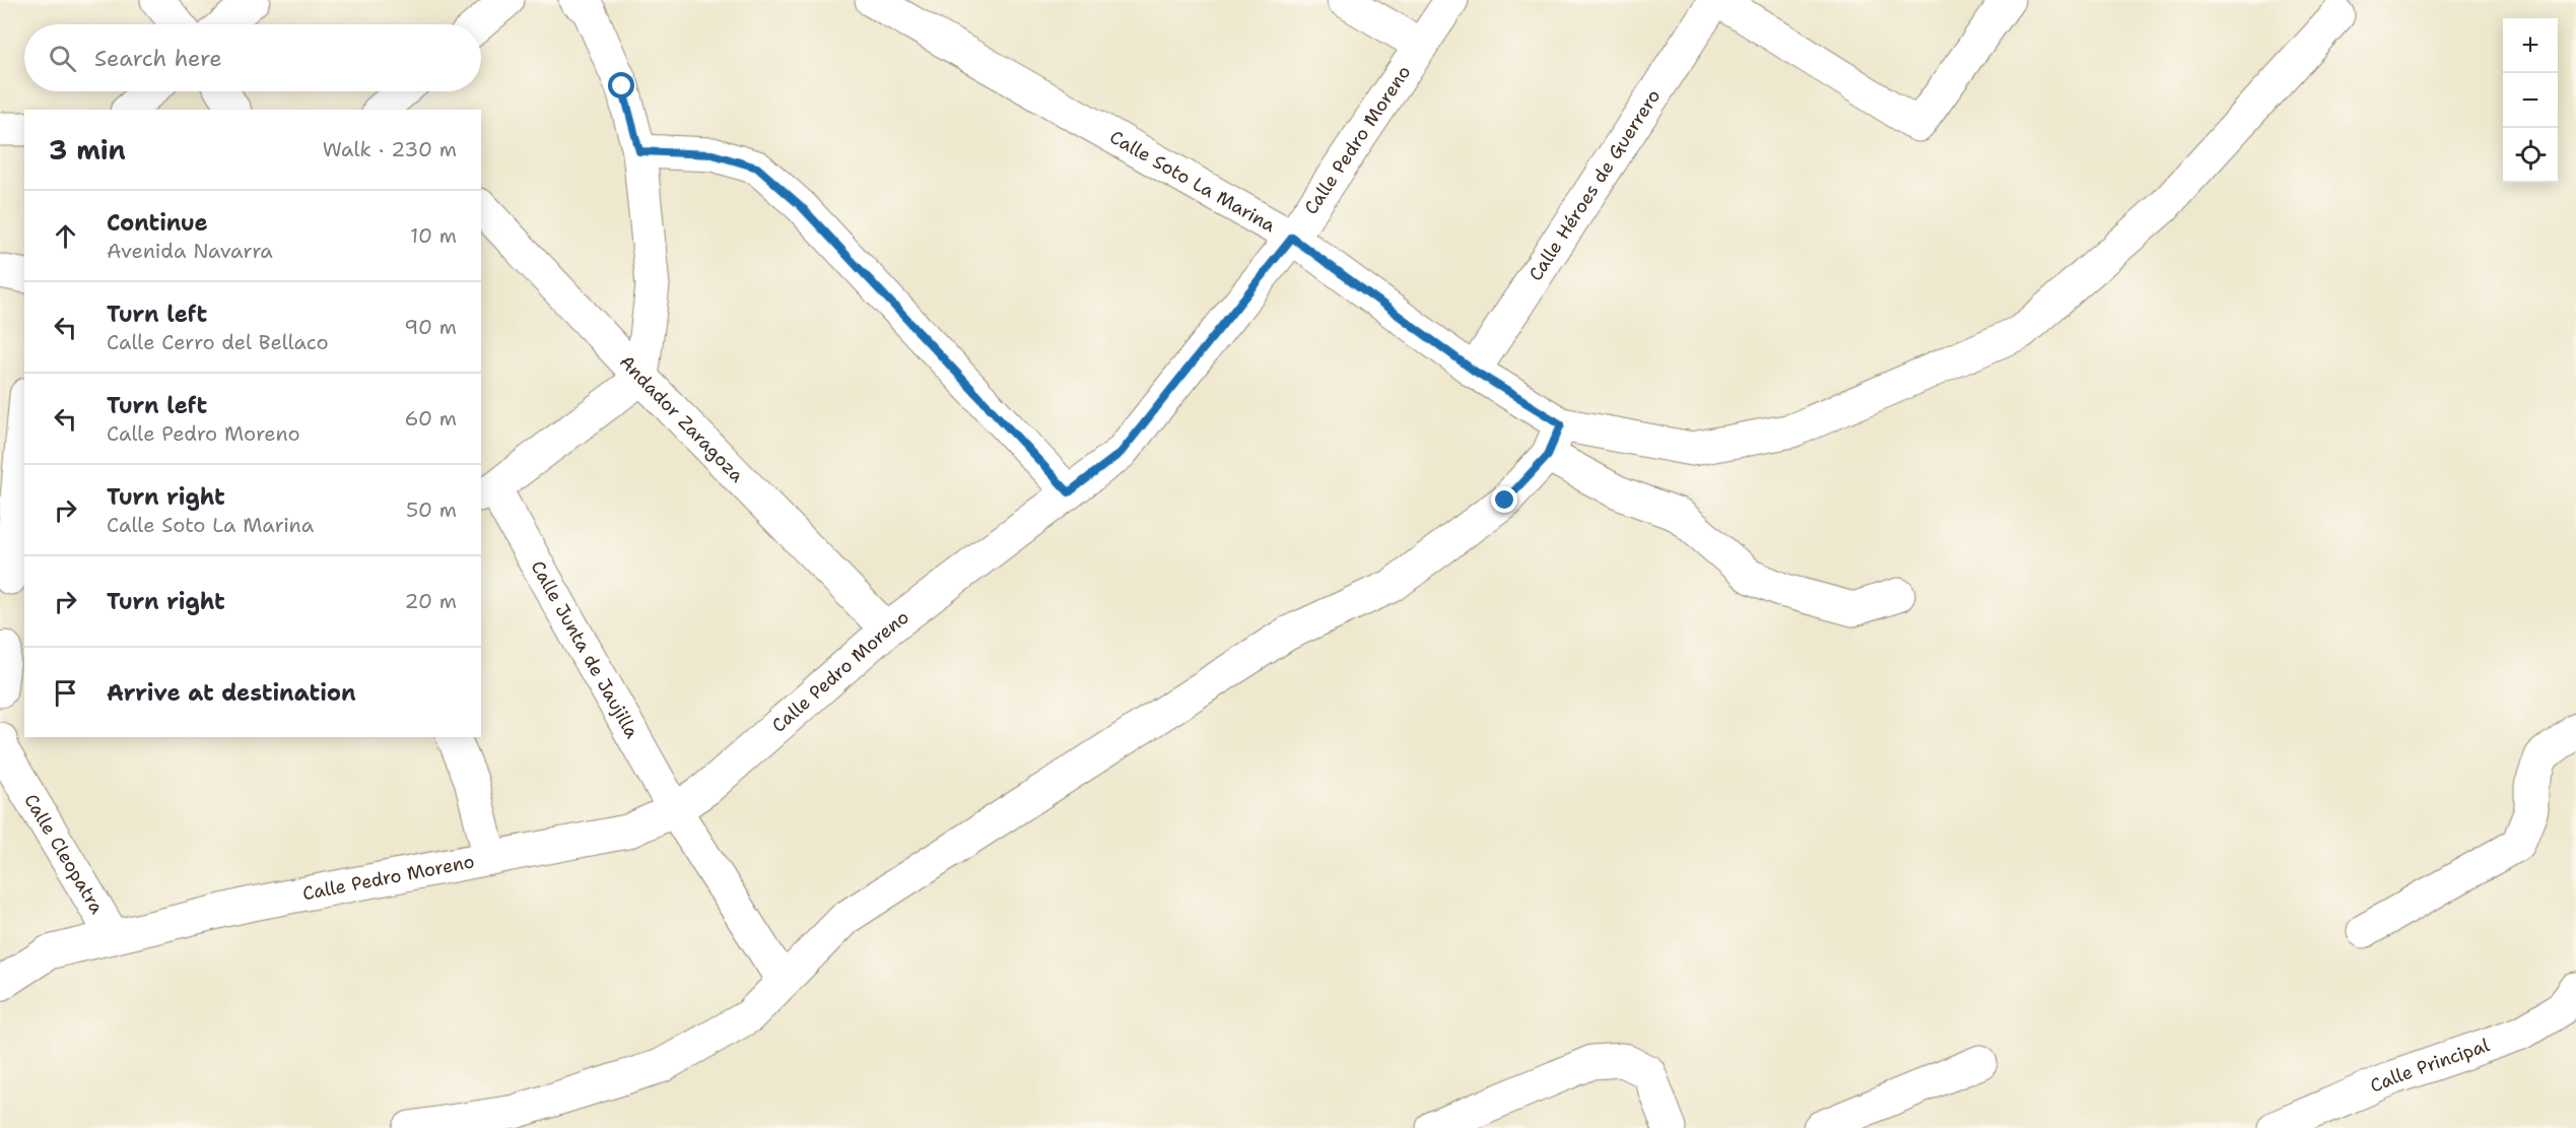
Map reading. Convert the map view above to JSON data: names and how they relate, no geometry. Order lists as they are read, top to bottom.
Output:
{
  "streets": {
    "street": [
      "Calle Pedro Moreno",
      "Calle Soto La Marina",
      "Calle Héroes de Guerrero",
      "Andador Zaragoza",
      "Calle Junta de Jaujilla",
      "Calle Cleopatra",
      "Calle Principal"
    ]
  },
  "crossings": [
    ["Calle Pedro Moreno", "Calle Soto La Marina"],
    ["Calle Pedro Moreno", "Andador Zaragoza"],
    ["Calle Pedro Moreno", "Calle Junta de Jaujilla"],
    ["Calle Pedro Moreno", "Calle Cleopatra"],
    ["Calle Soto La Marina", "Calle Héroes de Guerrero"]
  ],
  "page": {
    "map_buttons": ["+", "−"],
    "search": "Search here",
    "heading": ["3 min", "Walk · 230 m"],
    "list": [
      ["Continue", "Avenida Navarra", "10 m"],
      ["Turn left", "Calle Cerro del Bellaco", "90 m"],
      ["Turn left", "Calle Pedro Moreno", "60 m"],
      ["Turn right", "Calle Soto La Marina", "50 m"],
      ["Turn right", "20 m"],
      "Arrive at destination"
    ]
  }
}
